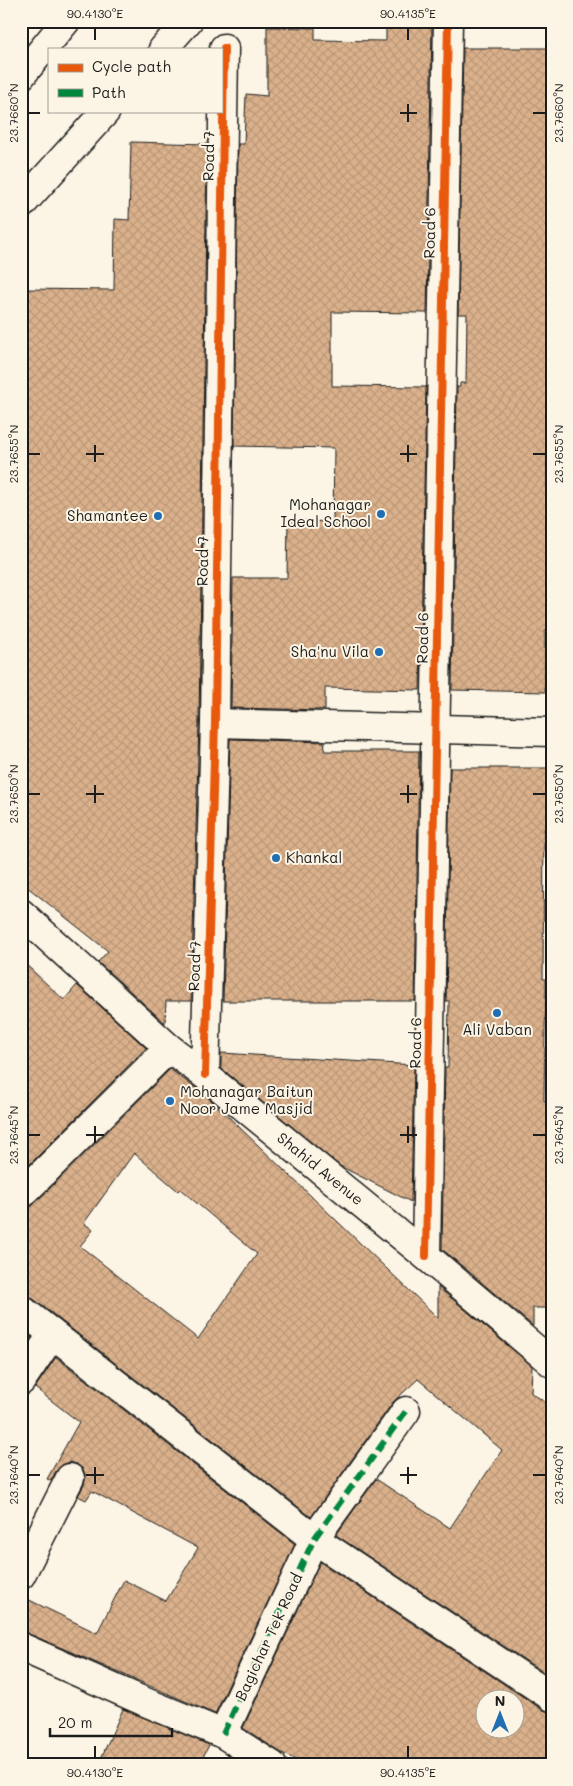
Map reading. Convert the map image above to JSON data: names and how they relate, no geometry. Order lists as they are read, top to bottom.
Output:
{
  "streets": {
    "street": [
      "Road 7",
      "Road 6",
      "Shahid Avenue",
      "Bagichar Tek Road"
    ]
  },
  "crossings": [
    ["Road 7", "Shahid Avenue"],
    ["Road 6", "Shahid Avenue"]
  ],
  "places": [
    "Mohanagar Ideal School",
    "Shamantee",
    "Sha'nu Vila",
    "Khankal",
    "Ali Vaban",
    "Mohanagar Baitun Noor Jame Masjid"
  ],
  "legend": ["Cycle path", "Path"],
  "scale_bar": "20 m",
  "north": "top",
  "coordinates": [
    "90.4130°E",
    "90.4135°E",
    "23.7660°N",
    "23.7655°N",
    "23.7650°N",
    "23.7645°N",
    "23.7640°N"
  ]
}
